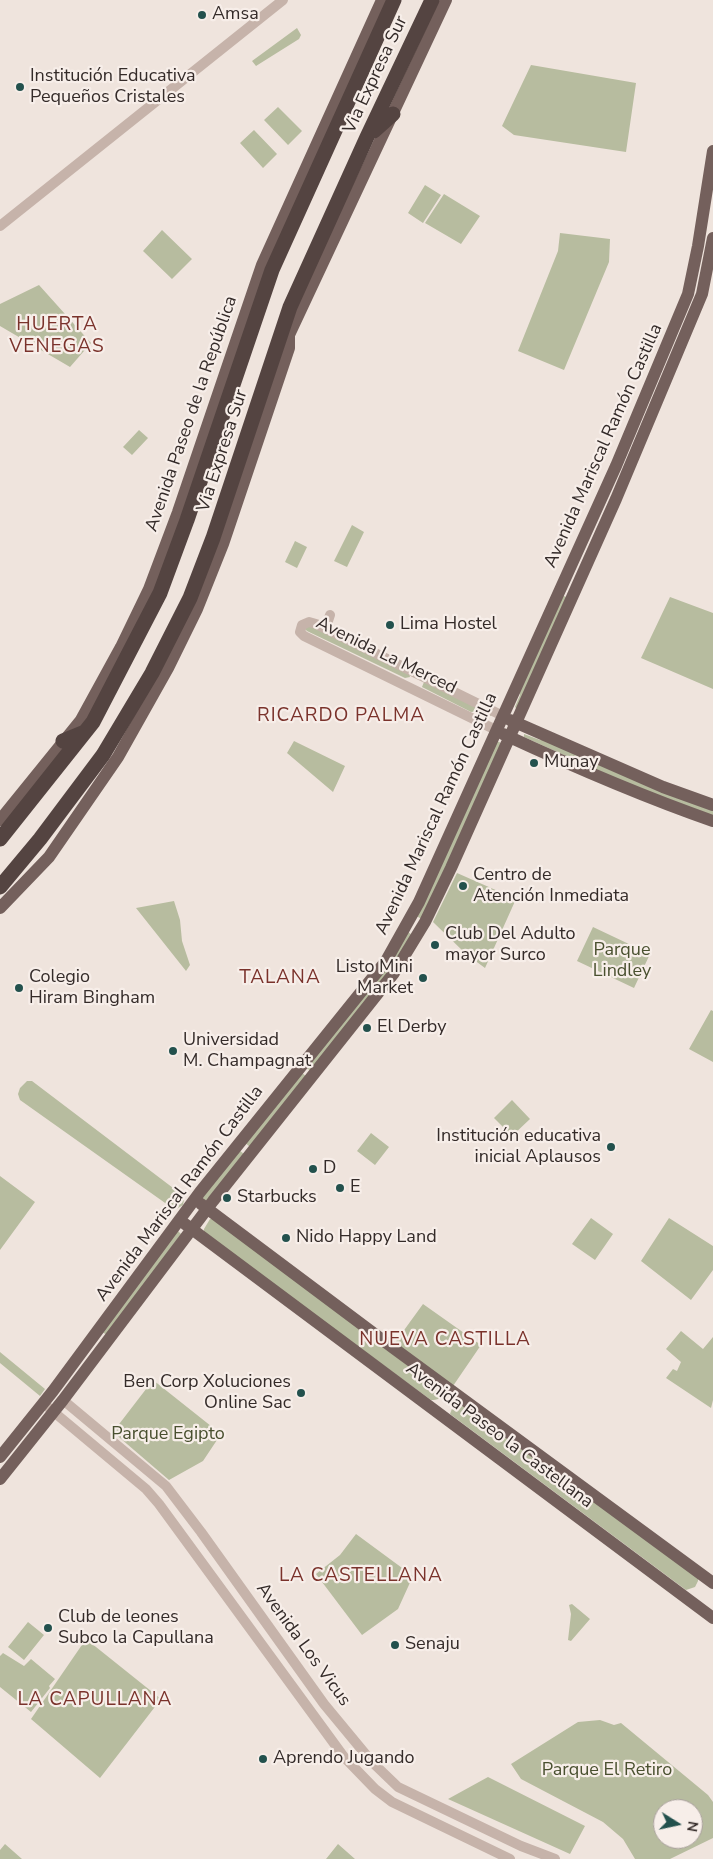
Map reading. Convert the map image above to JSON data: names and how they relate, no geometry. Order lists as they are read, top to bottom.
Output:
{
  "streets": {
    "highway": ["Via Expresa Sur"],
    "main road": [
      "Avenida Paseo de la República",
      "Avenida Mariscal Ramón Castilla",
      "Avenida La Merced",
      "Avenida Paseo la Castellana"
    ],
    "street": ["Avenida Los Vicus"]
  },
  "crossings": [
    ["Avenida Mariscal Ramón Castilla", "Avenida La Merced"],
    ["Avenida Mariscal Ramón Castilla", "Avenida Paseo la Castellana"],
    ["Avenida Mariscal Ramón Castilla", "Avenida Los Vicus"]
  ],
  "districts": [
    "HUERTA VENEGAS",
    "RICARDO PALMA",
    "TALANA",
    "NUEVA CASTILLA",
    "LA CASTELLANA",
    "LA CAPULLANA"
  ],
  "parks": ["Parque Lindley", "Parque Egipto", "Parque El Retiro"],
  "places": [
    "Amsa",
    "Institución Educativa Pequeños Cristales",
    "Lima Hostel",
    "Munay",
    "Centro de Atención Inmediata",
    "Club Del Adulto mayor Surco",
    "Listo Mini Market",
    "Colegio Hiram Bingham",
    "El Derby",
    "Universidad M. Champagnat",
    "Institución educativa inicial Aplausos",
    "D",
    "E",
    "Starbucks",
    "Nido Happy Land",
    "Ben Corp Xoluciones Online Sac",
    "Club de leones Subco la Capullana",
    "Senaju",
    "Aprendo Jugando"
  ],
  "north": "right"
}
